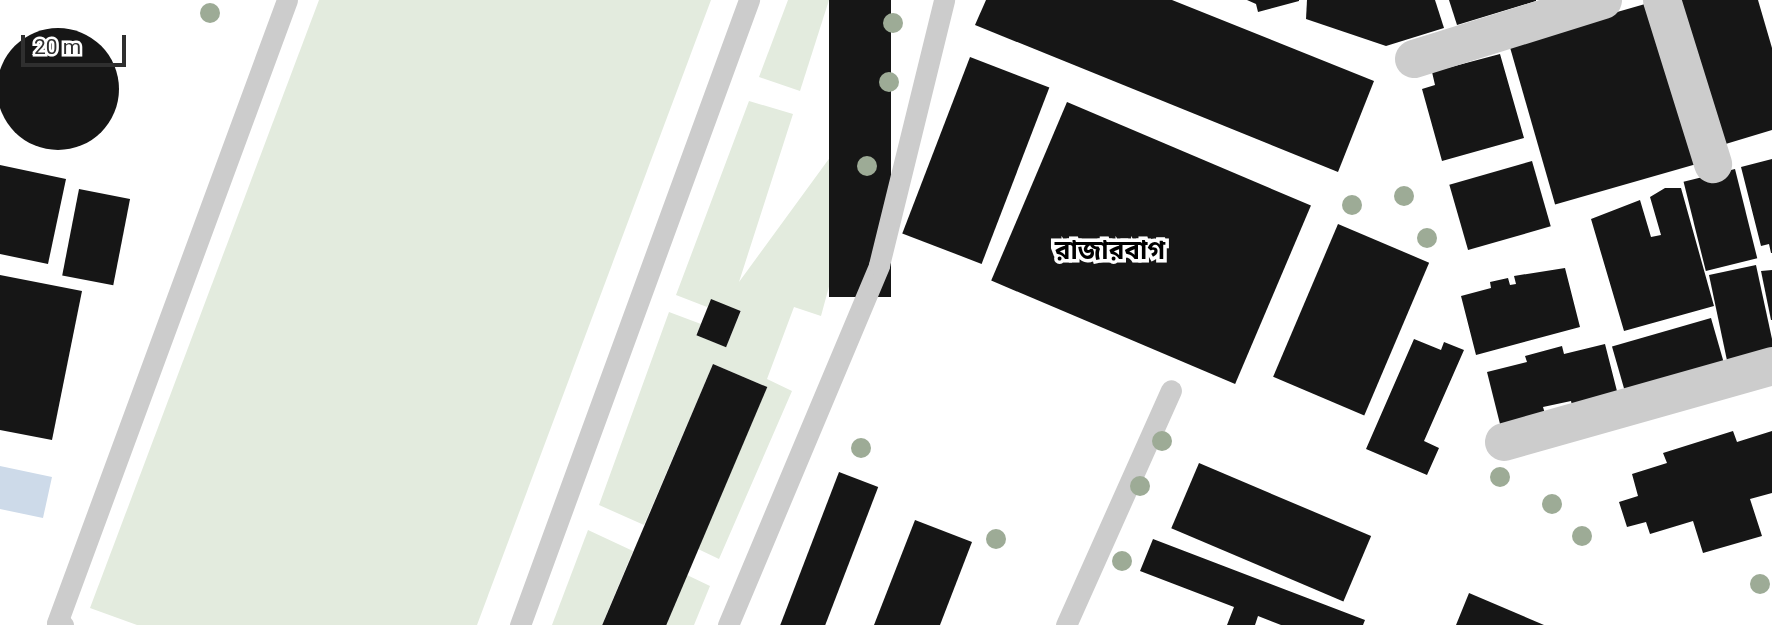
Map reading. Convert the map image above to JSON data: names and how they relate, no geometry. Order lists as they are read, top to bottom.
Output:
{
  "districts": ["রাজারবাগ"],
  "scale_bar": "20 m"
}
